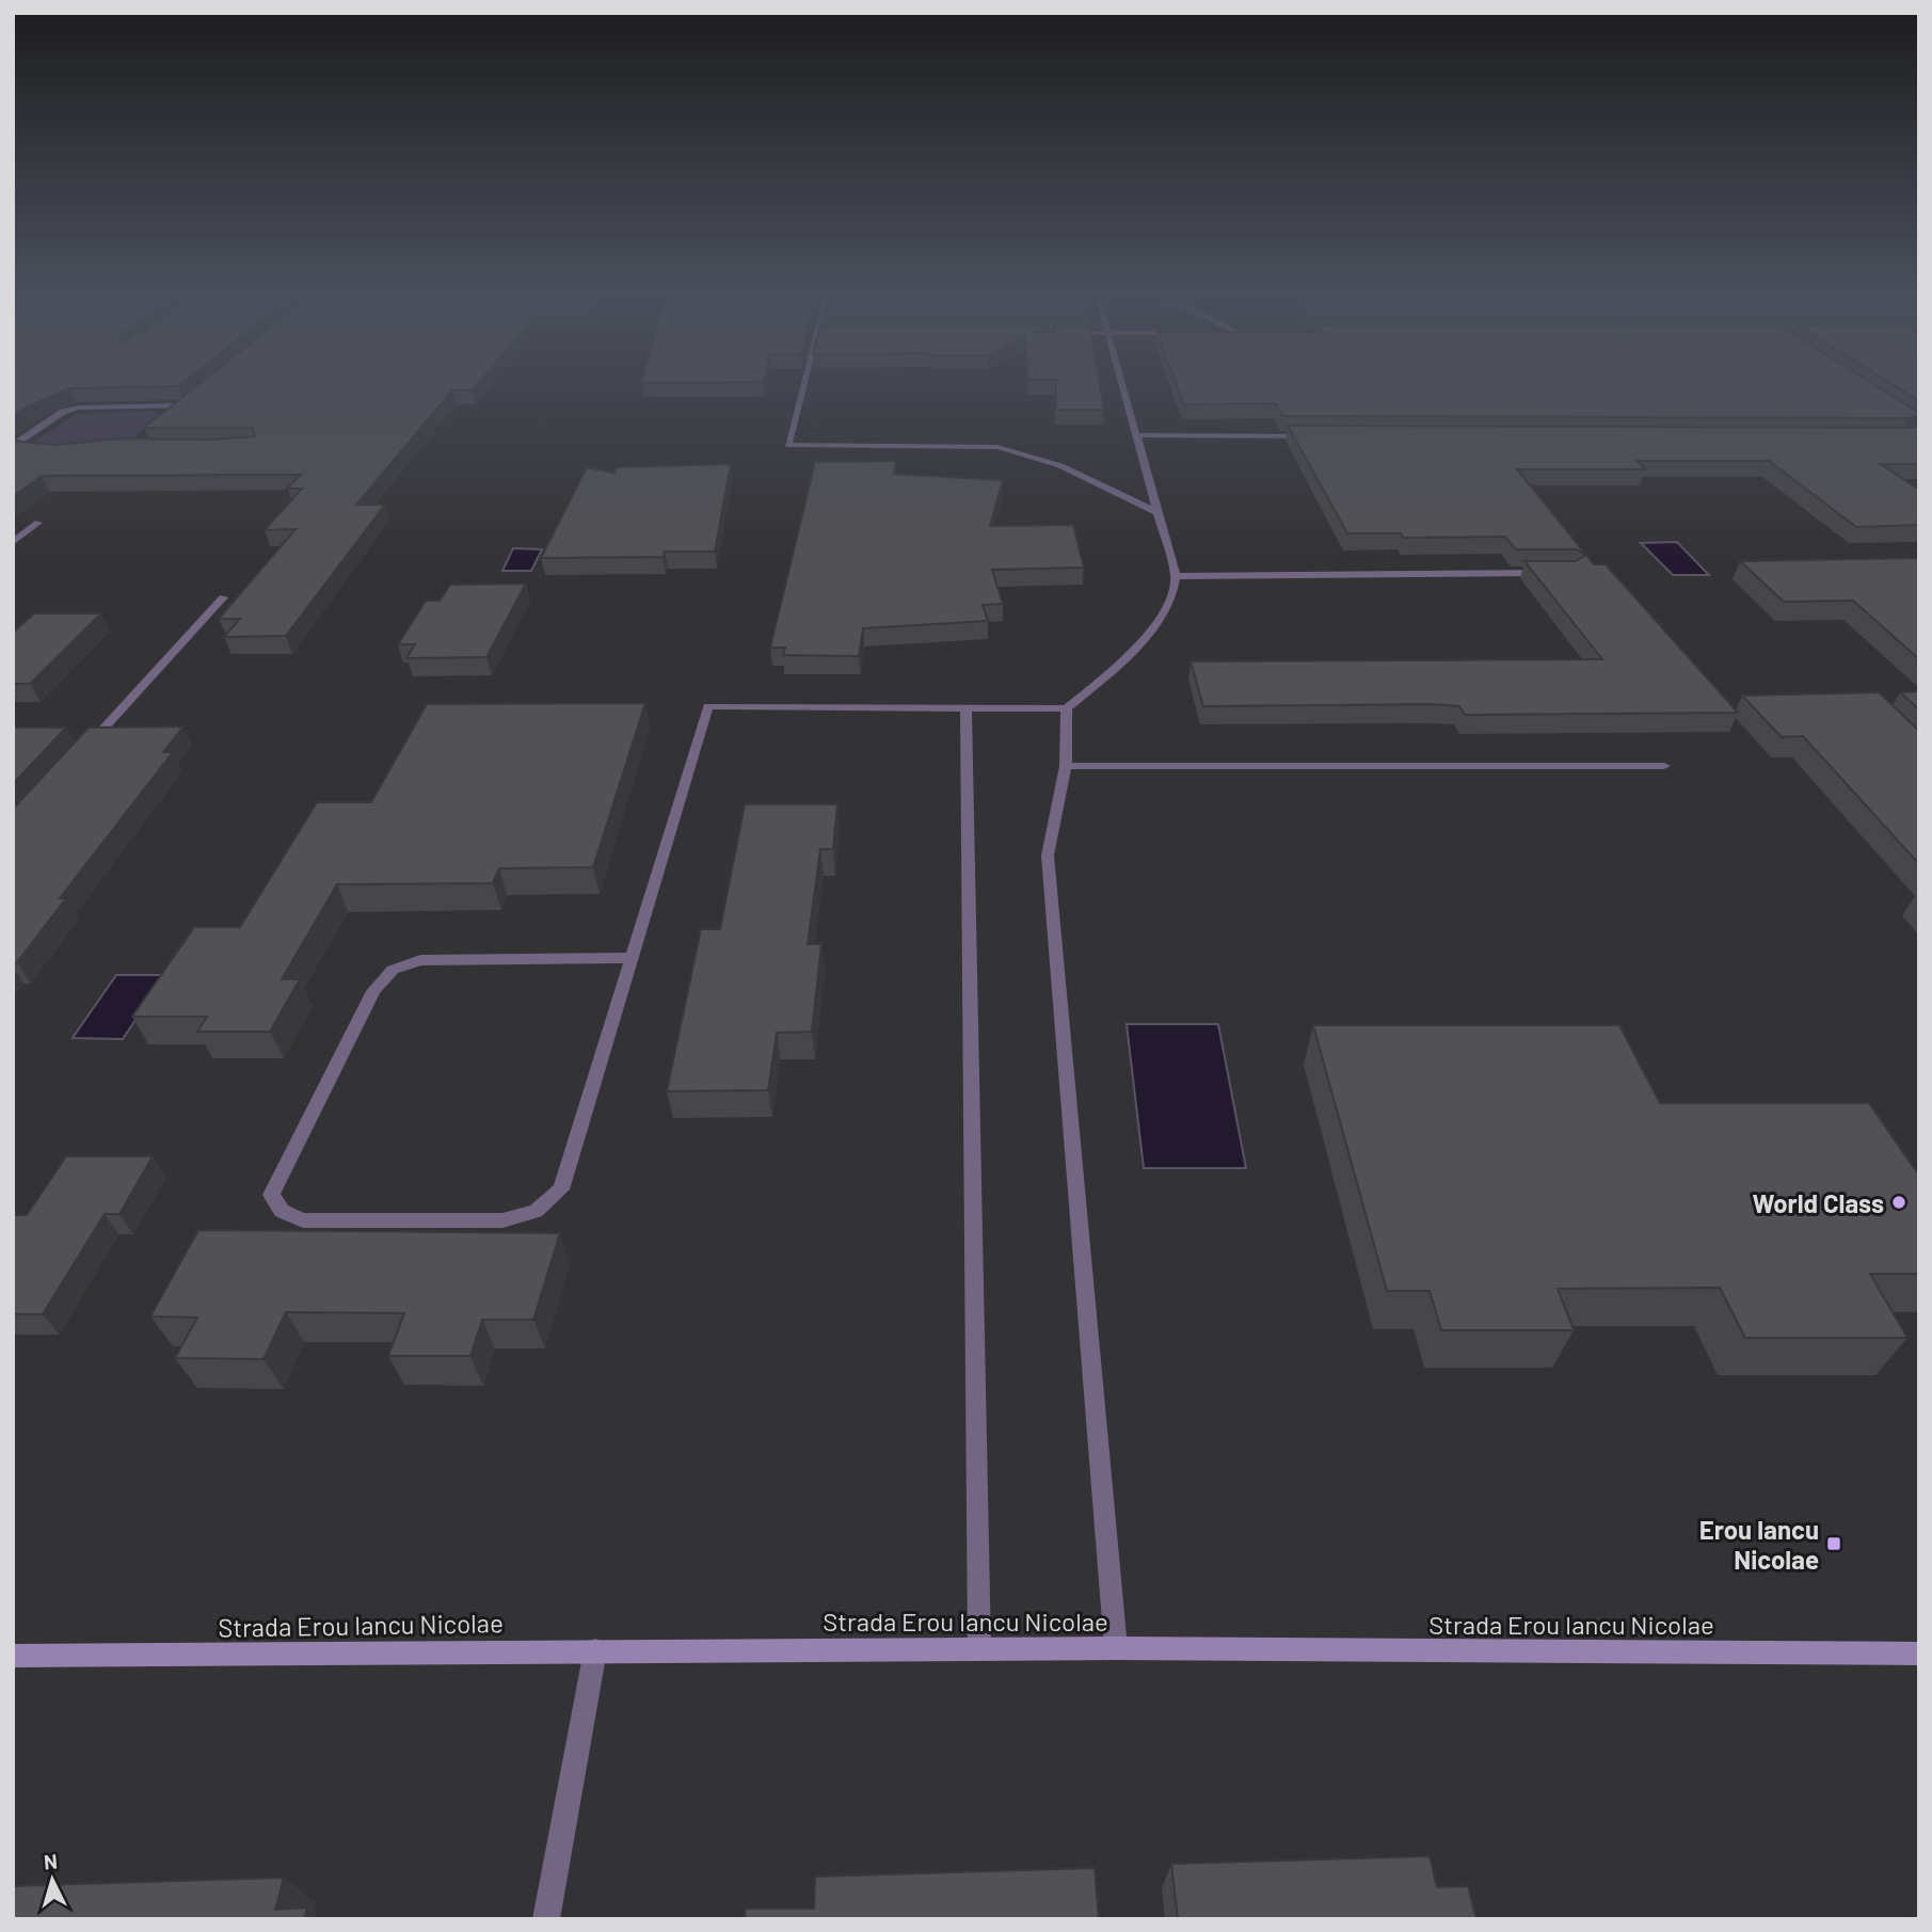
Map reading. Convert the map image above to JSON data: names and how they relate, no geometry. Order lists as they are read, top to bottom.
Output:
{
  "streets": {
    "street": ["Strada Erou Iancu Nicolae"]
  },
  "places": {
    "other": ["World Class"],
    "transit": ["Erou Iancu Nicolae"]
  },
  "north": "top"
}
